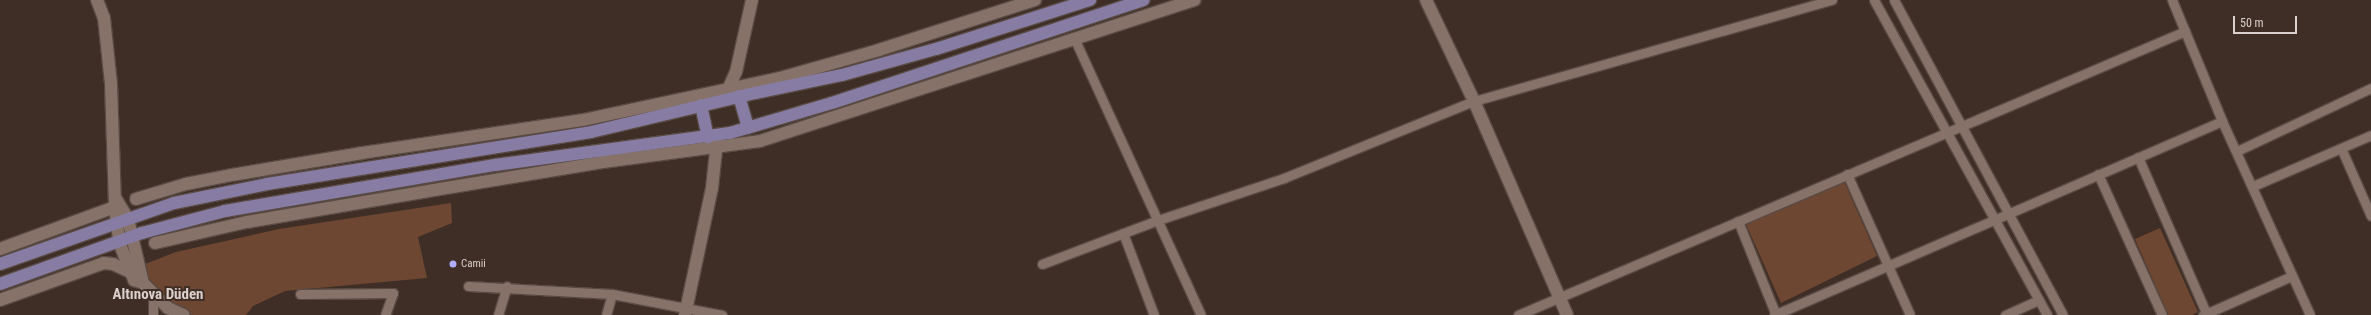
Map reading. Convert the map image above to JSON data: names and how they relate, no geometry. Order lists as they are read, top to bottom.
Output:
{
  "districts": ["Altınova Düden"],
  "places": ["Camii"],
  "scale_bar": "50 m"
}
